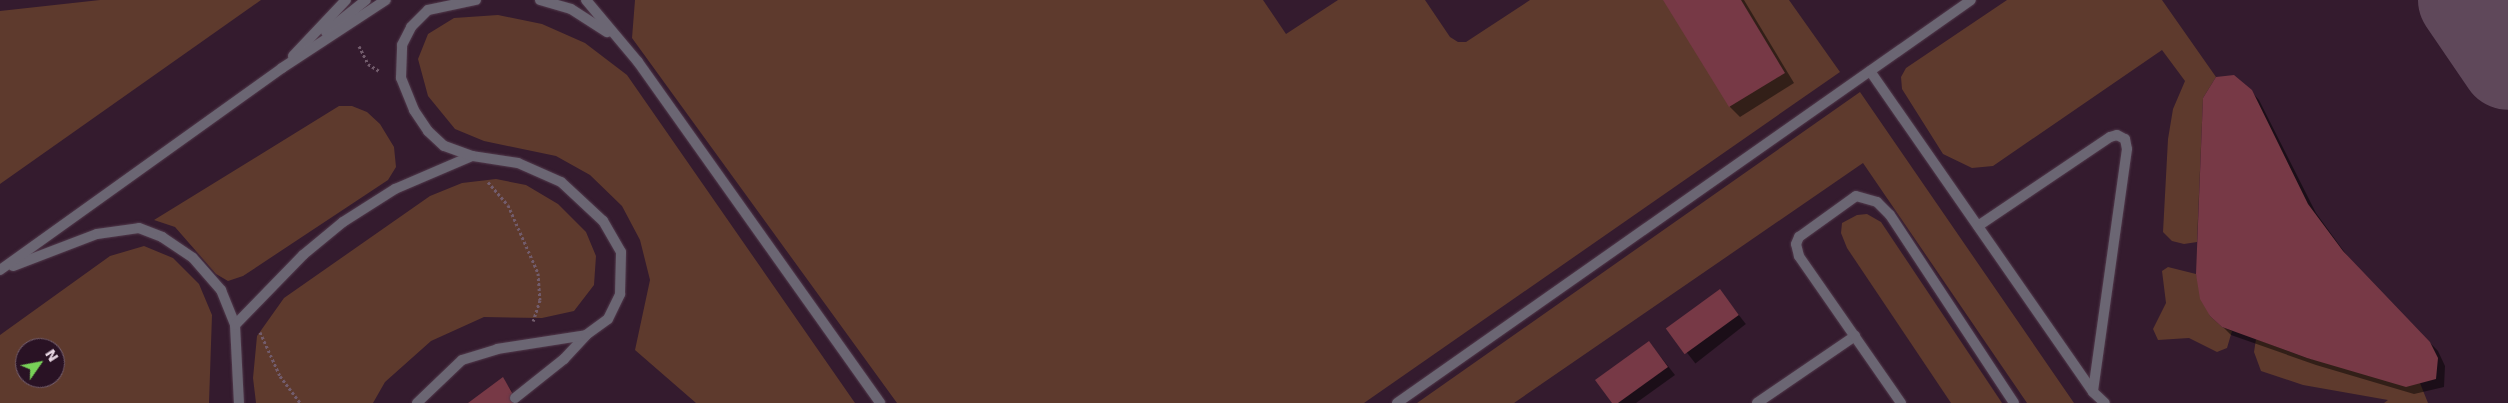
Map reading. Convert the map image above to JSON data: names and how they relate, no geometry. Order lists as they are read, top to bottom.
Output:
{
  "north": "top right"
}
